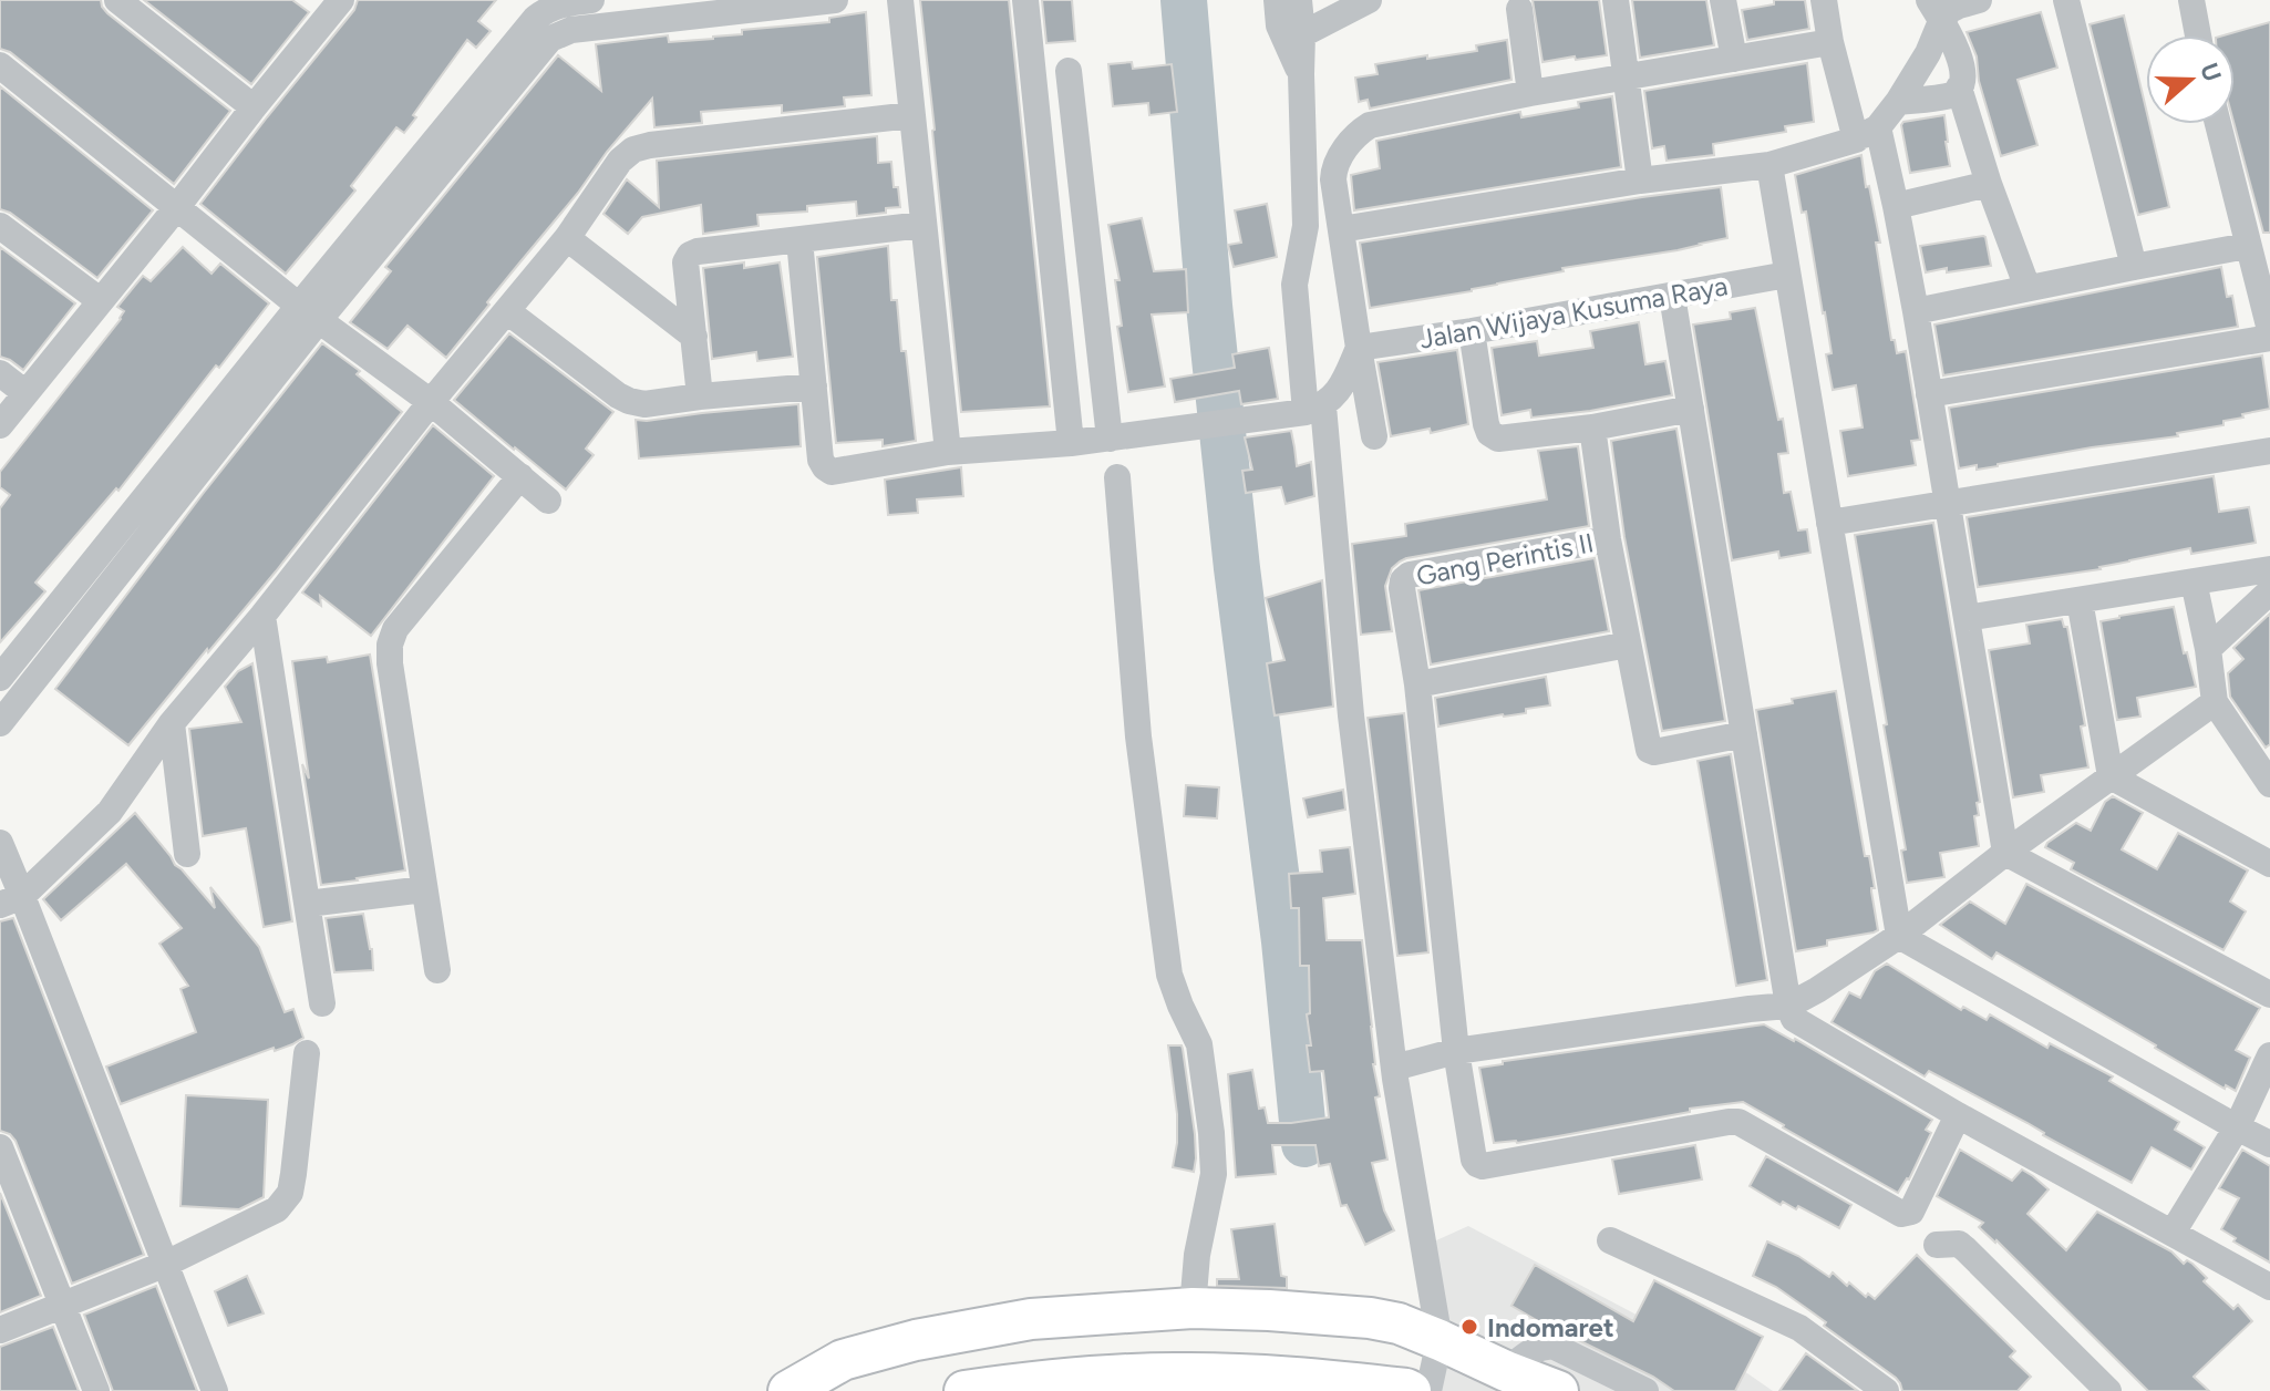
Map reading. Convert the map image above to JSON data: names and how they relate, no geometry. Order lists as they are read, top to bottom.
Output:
{
  "streets": {
    "street": ["Jalan Wijaya Kusuma Raya", "Gang Perintis II"]
  },
  "places": ["Indomaret"],
  "north": "right"
}
